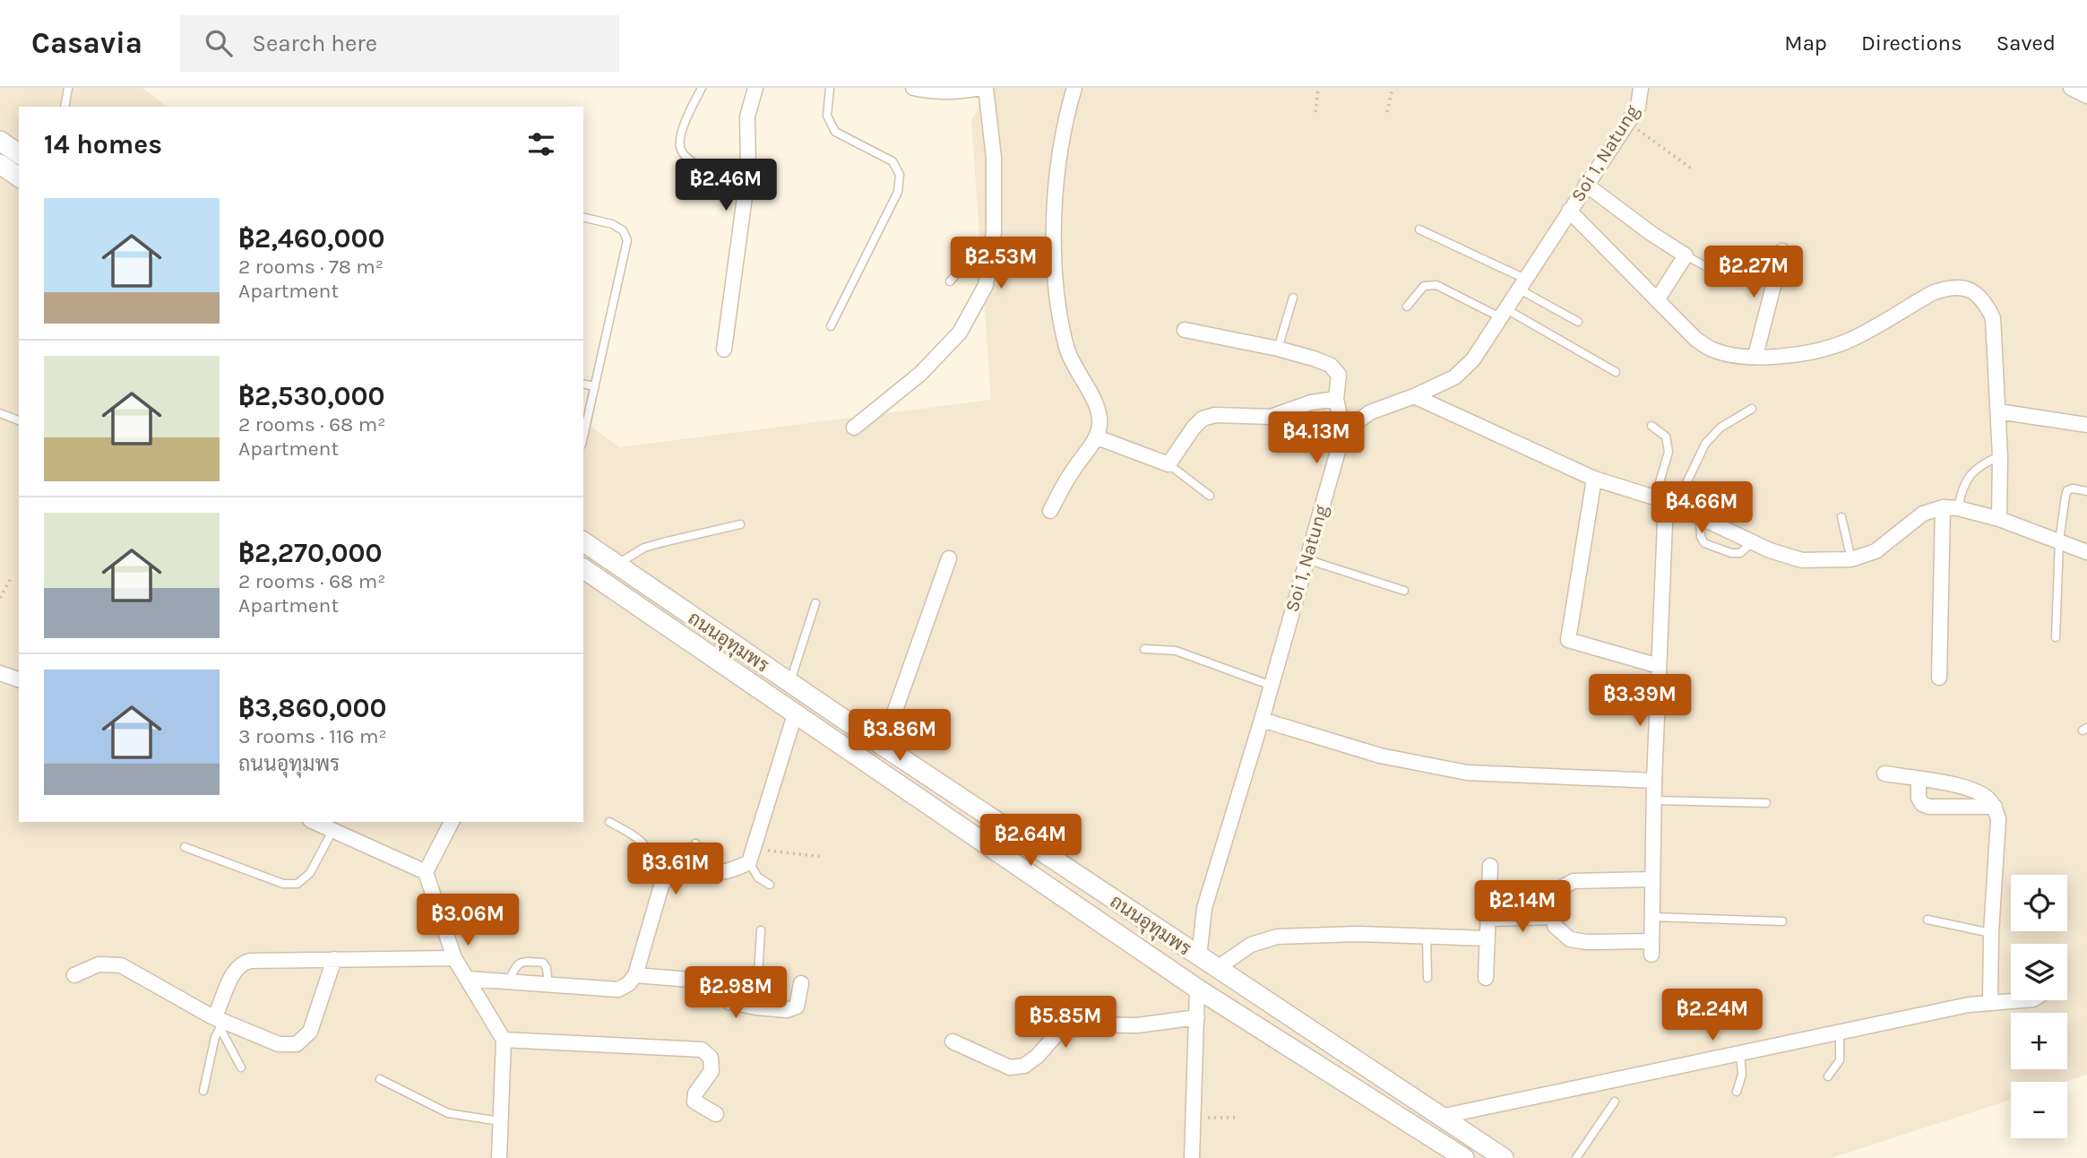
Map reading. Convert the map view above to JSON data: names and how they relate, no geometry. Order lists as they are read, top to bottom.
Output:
{
  "streets": {
    "street": ["Soi 1, Natung", "ถนนอุทุมพร"]
  },
  "crossings": [
    ["Soi 1, Natung", "ถนนอุทุมพร"]
  ],
  "page": {
    "header": "Casavia",
    "search": "Search here",
    "nav": ["Map", "Directions", "Saved"],
    "heading": "14 homes",
    "price": [
      "฿2.46M",
      "฿2.53M",
      "฿2.27M",
      "฿4.13M",
      "฿4.66M",
      "฿3.39M",
      "฿3.86M",
      "฿2.64M",
      "฿3.61M",
      "฿2.14M",
      "฿3.06M",
      "฿2.98M",
      "฿2.24M",
      "฿5.85M"
    ],
    "list": [
      {
        "name": "฿2,460,000",
        "note": "2 rooms · 78 m² · Apartment"
      },
      {
        "name": "฿2,530,000",
        "note": "2 rooms · 68 m² · Apartment"
      },
      {
        "name": "฿2,270,000",
        "note": "2 rooms · 68 m² · Apartment"
      },
      {
        "name": "฿3,860,000",
        "note": "3 rooms · 116 m² · ถนนอุทุมพร"
      }
    ],
    "map_buttons": ["+", "−"]
  }
}
